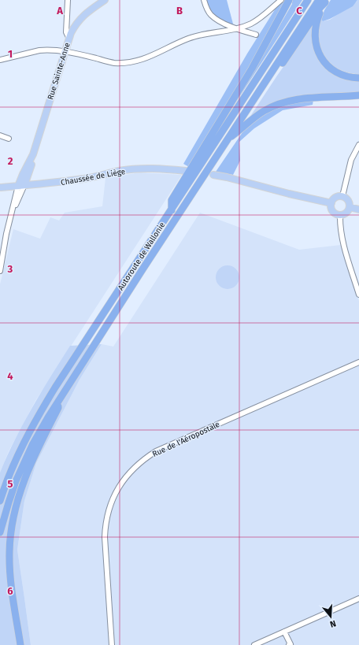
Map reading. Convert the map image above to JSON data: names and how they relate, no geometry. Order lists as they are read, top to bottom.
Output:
{
  "streets": {
    "highway": ["Autoroute de Wallonie"],
    "main road": ["Rue Sainte-Anne", "Chaussée de Liège"],
    "street": ["Rue de l'Aéropostale"]
  },
  "crossings": [
    ["Rue Sainte-Anne", "Chaussée de Liège"]
  ],
  "north": "bottom",
  "grid": {
    "columns": ["A", "B", "C"],
    "rows": [
      "1",
      "2",
      "3",
      "4",
      "5",
      "6"
    ]
  }
}
